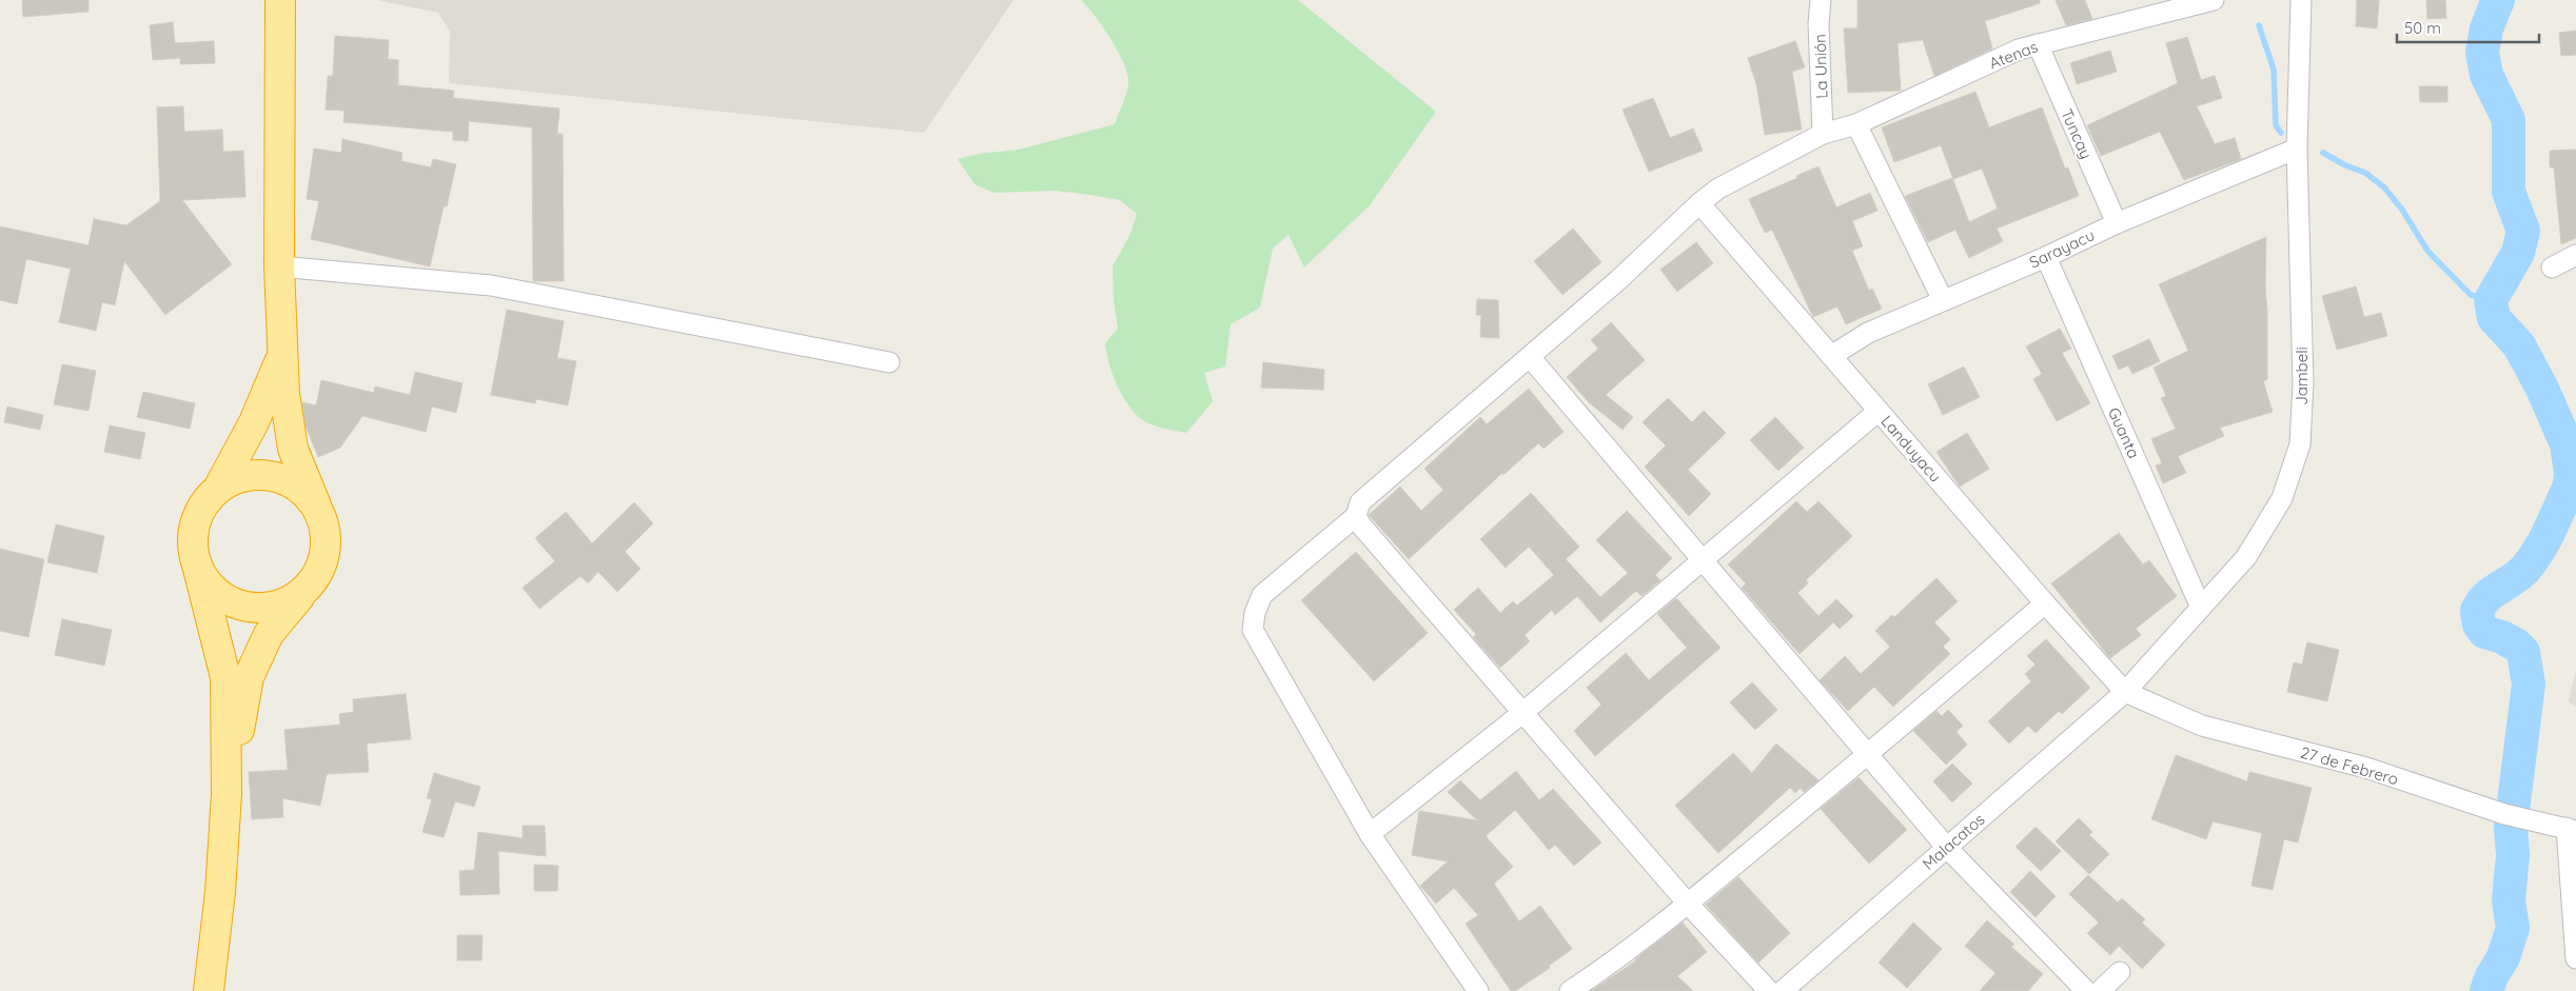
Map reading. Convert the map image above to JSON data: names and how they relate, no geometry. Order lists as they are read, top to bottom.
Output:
{
  "streets": {
    "street": [
      "Atenas",
      "La Unión",
      "Tuncay",
      "Sarayacu",
      "Jambeli",
      "Guanta",
      "Landuyacu",
      "27 de Febrero",
      "Malacatos"
    ]
  },
  "crossings": [
    ["Atenas", "La Unión"],
    ["Atenas", "Tuncay"],
    ["Atenas", "Landuyacu"],
    ["Tuncay", "Sarayacu"],
    ["Sarayacu", "Jambeli"],
    ["Sarayacu", "Guanta"],
    ["Sarayacu", "Landuyacu"],
    ["Jambeli", "Guanta"],
    ["Jambeli", "Landuyacu"],
    ["Jambeli", "27 de Febrero"],
    ["Jambeli", "Malacatos"],
    ["Landuyacu", "27 de Febrero"],
    ["Landuyacu", "Malacatos"],
    ["27 de Febrero", "Malacatos"]
  ],
  "scale_bar": "50 m"
}
